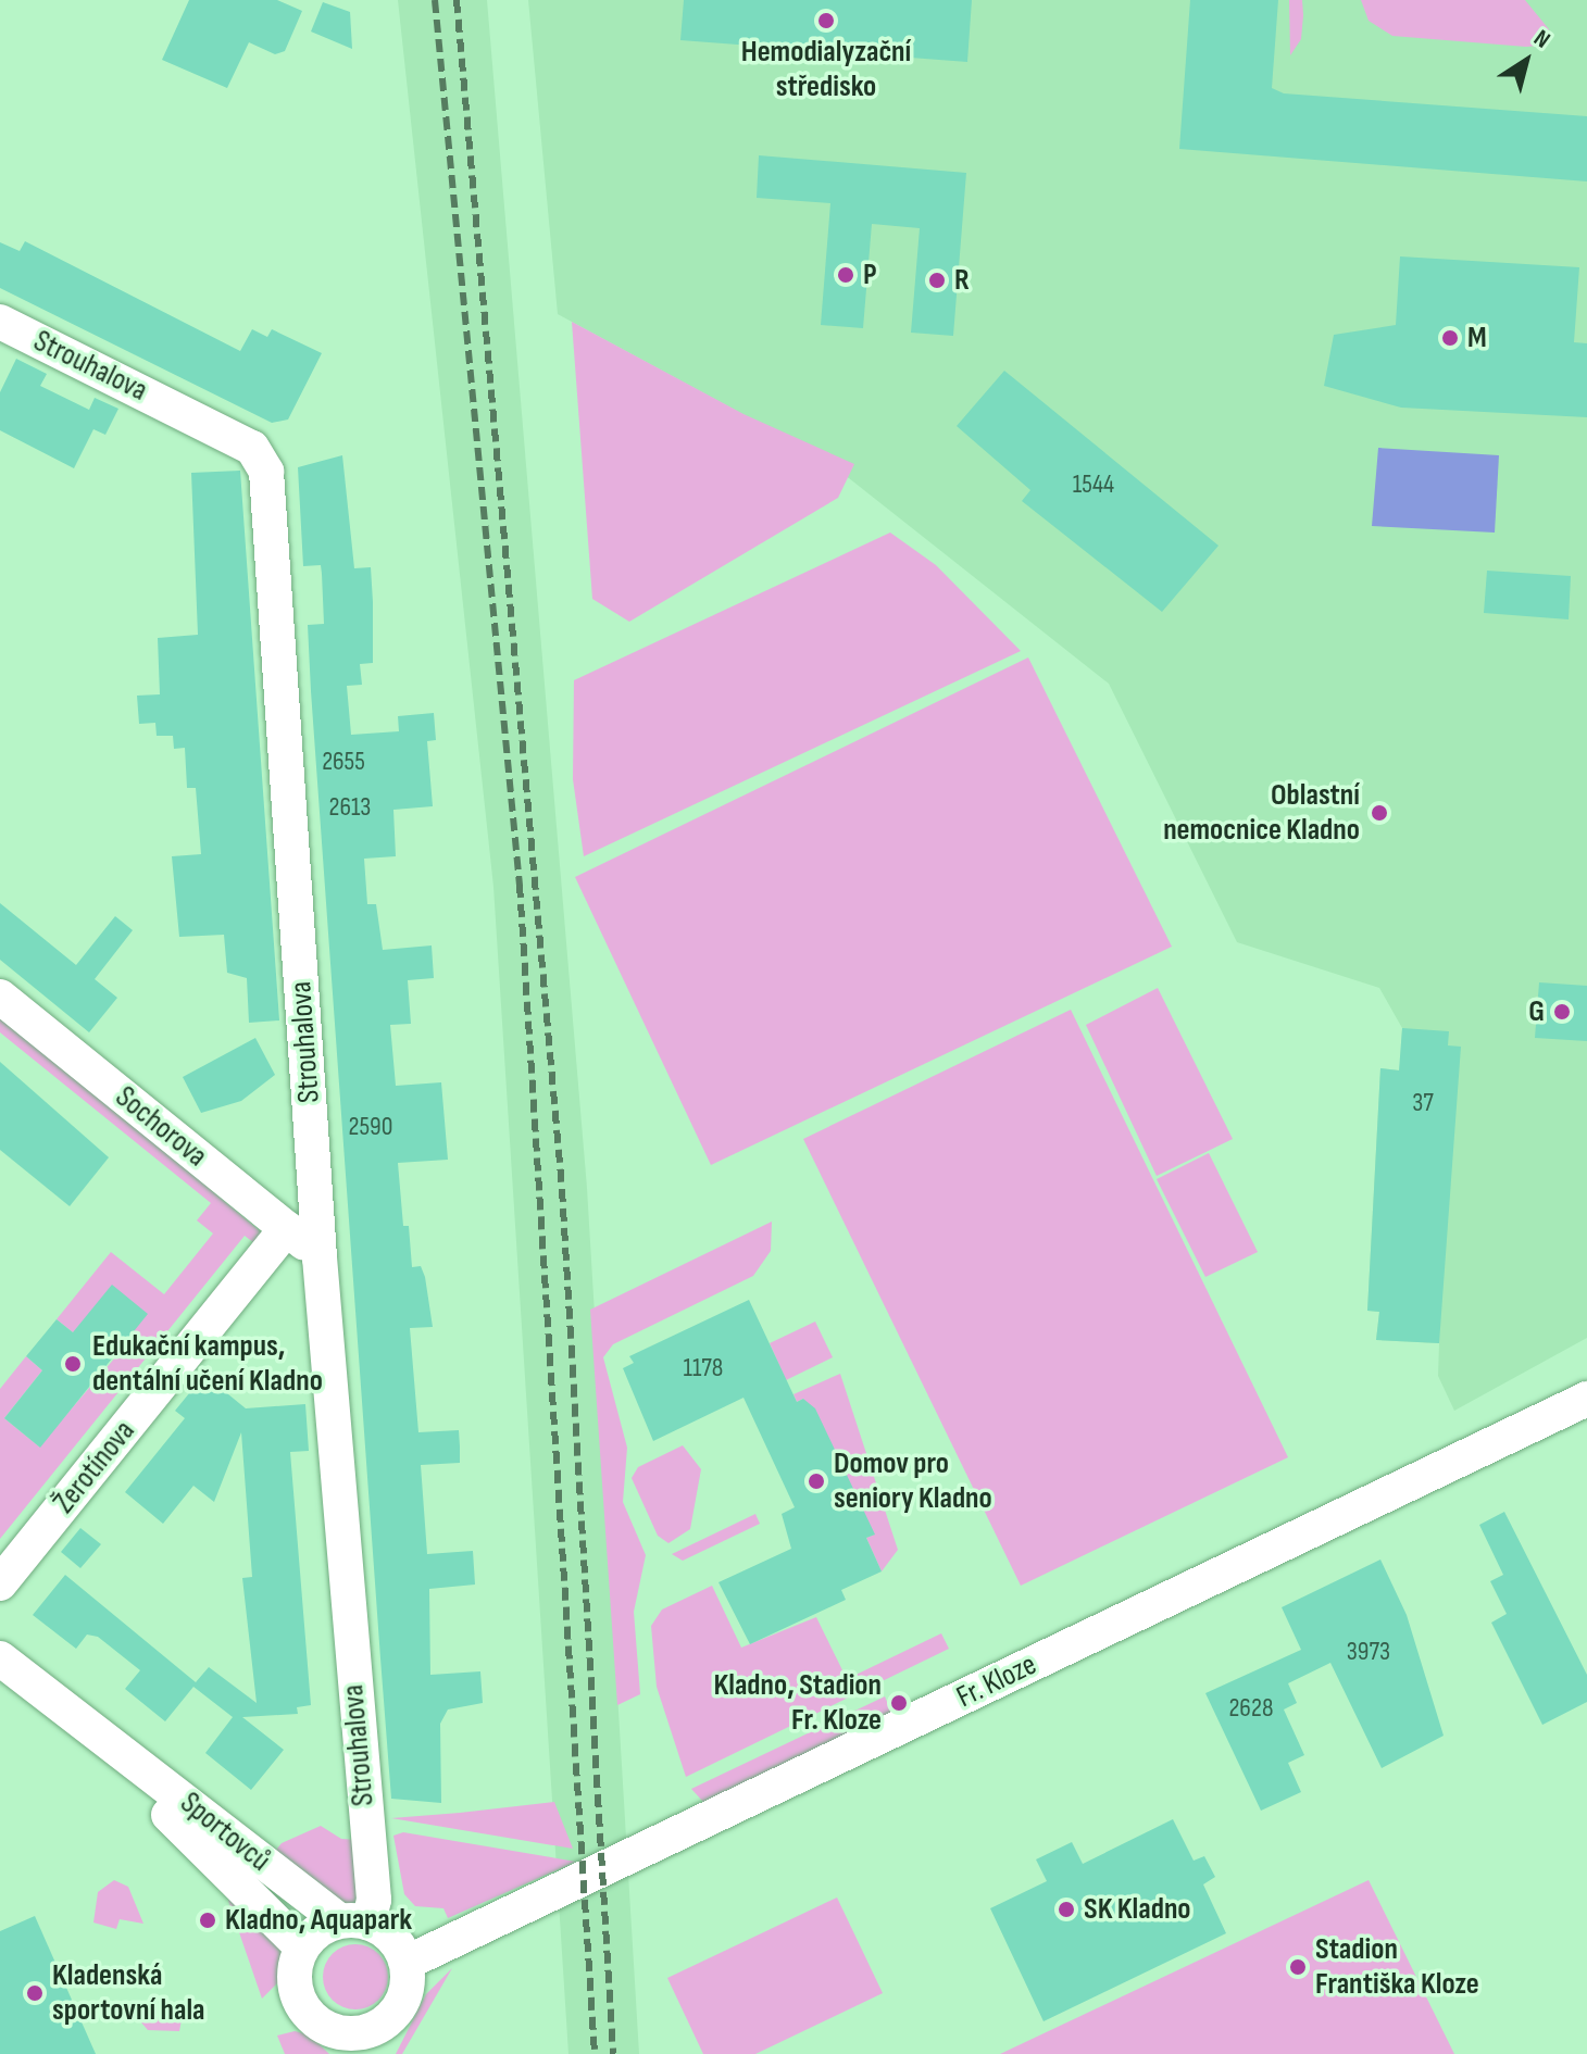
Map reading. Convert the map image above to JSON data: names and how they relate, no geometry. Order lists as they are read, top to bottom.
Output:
{
  "streets": {
    "street": [
      "Strouhalova",
      "Sochorova",
      "Žerotínova",
      "Fr. Kloze",
      "Sportovců"
    ]
  },
  "crossings": [
    ["Strouhalova", "Sochorova"],
    ["Strouhalova", "Fr. Kloze"],
    ["Strouhalova", "Sportovců"],
    ["Sochorova", "Žerotínova"],
    ["Fr. Kloze", "Sportovců"]
  ],
  "places": [
    "Hemodialyzační středisko",
    "P",
    "R",
    "M",
    "Oblastní nemocnice Kladno",
    "G",
    "Edukační kampus, dentální učení Kladno",
    "Domov pro seniory Kladno",
    "Kladno, Stadion Fr. Kloze",
    "SK Kladno",
    "Kladno, Aquapark",
    "Stadion Františka Kloze",
    "Kladenská sportovní hala"
  ],
  "house_numbers": [
    "1544",
    "2655",
    "2613",
    "37",
    "2590",
    "1178",
    "3973",
    "2628"
  ],
  "north": "top right"
}
